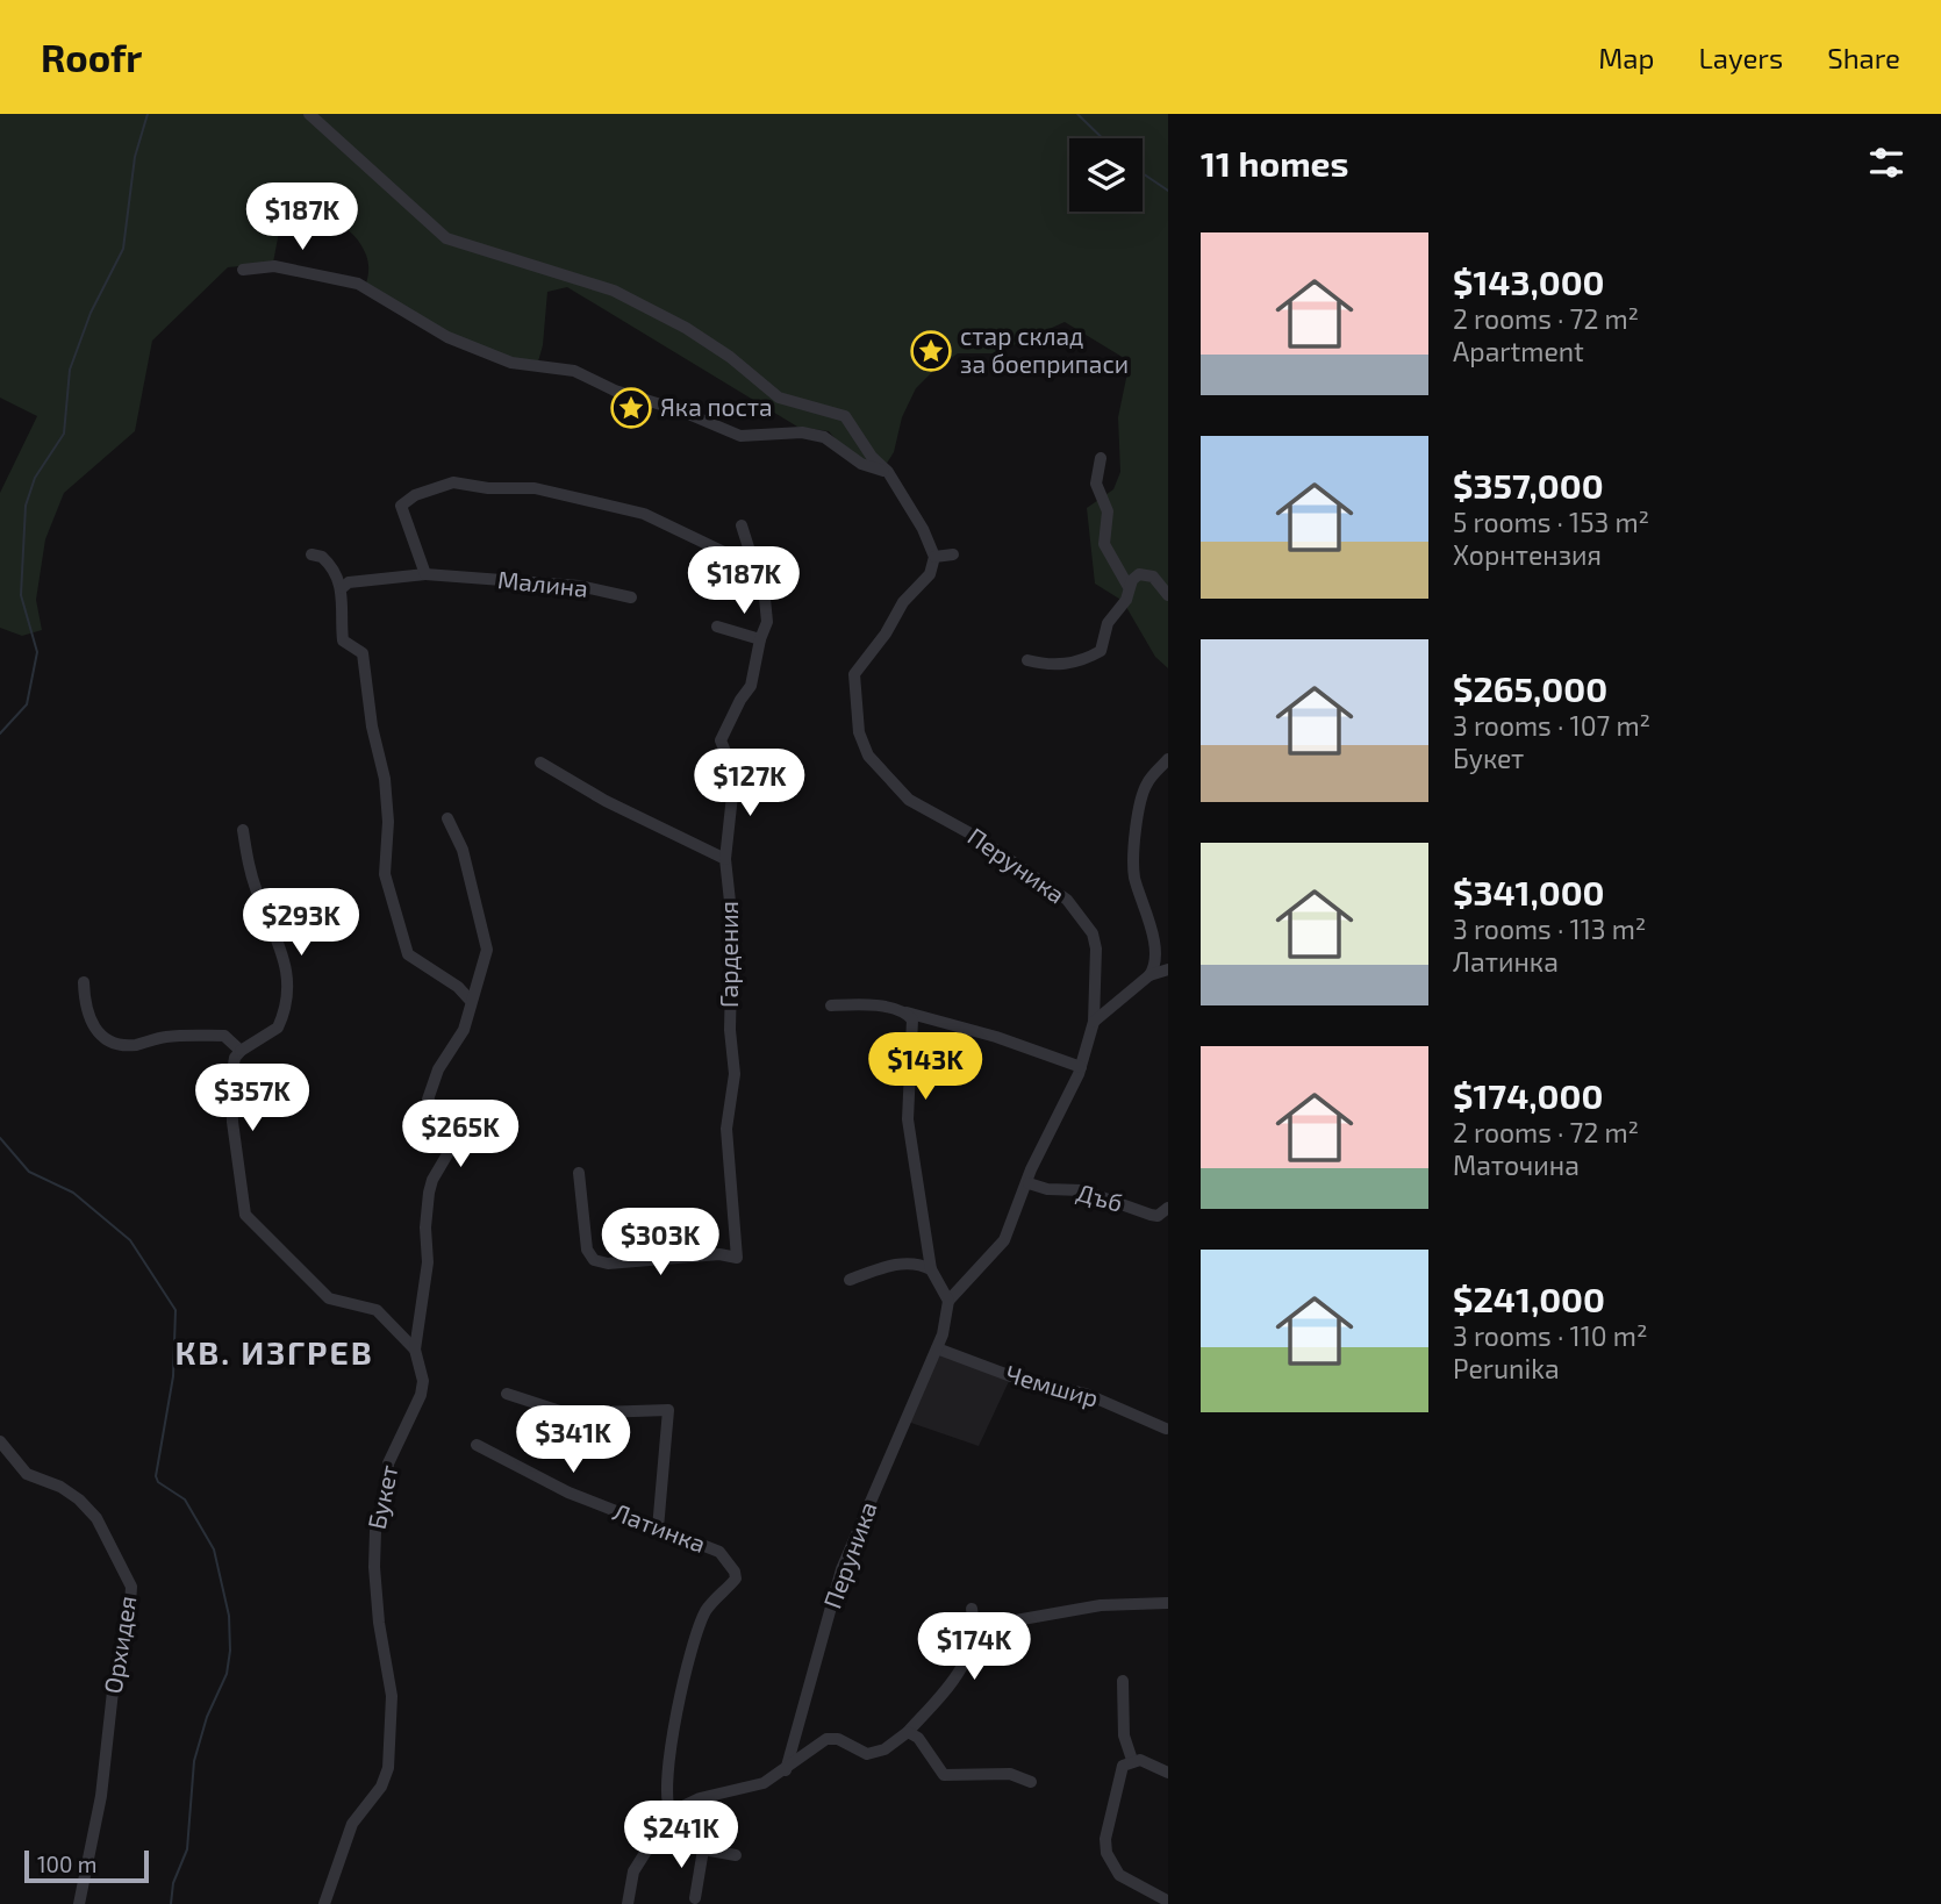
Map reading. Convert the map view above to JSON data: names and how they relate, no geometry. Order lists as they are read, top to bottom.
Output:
{
  "streets": {
    "street": [
      "Малина",
      "Перуника",
      "Гардения",
      "Дъб",
      "Чемшир",
      "Букет",
      "Латинка",
      "Орхидея"
    ]
  },
  "crossings": [
    ["Перуника", "Дъб"],
    ["Перуника", "Чемшир"]
  ],
  "districts": ["КВ. ИЗГРЕВ"],
  "places": {
    "place": ["стар склад за боеприпаси", "Яка поста"]
  },
  "scale_bar": "100 m",
  "page": {
    "header": "Roofr",
    "nav": ["Map", "Layers", "Share"],
    "heading": "11 homes",
    "price": [
      "$187K",
      "$187K",
      "$127K",
      "$293K",
      "$143K",
      "$357K",
      "$265K",
      "$303K",
      "$341K",
      "$174K",
      "$241K"
    ],
    "list": [
      {
        "name": "$143,000",
        "note": "2 rooms · 72 m² · Apartment"
      },
      {
        "name": "$357,000",
        "note": "5 rooms · 153 m² · Хорнтензия"
      },
      {
        "name": "$265,000",
        "note": "3 rooms · 107 m² · Букет"
      },
      {
        "name": "$341,000",
        "note": "3 rooms · 113 m² · Латинка"
      },
      {
        "name": "$174,000",
        "note": "2 rooms · 72 m² · Маточина"
      },
      {
        "name": "$241,000",
        "note": "3 rooms · 110 m² · Perunika"
      }
    ],
    "scale": "100 m"
  }
}
